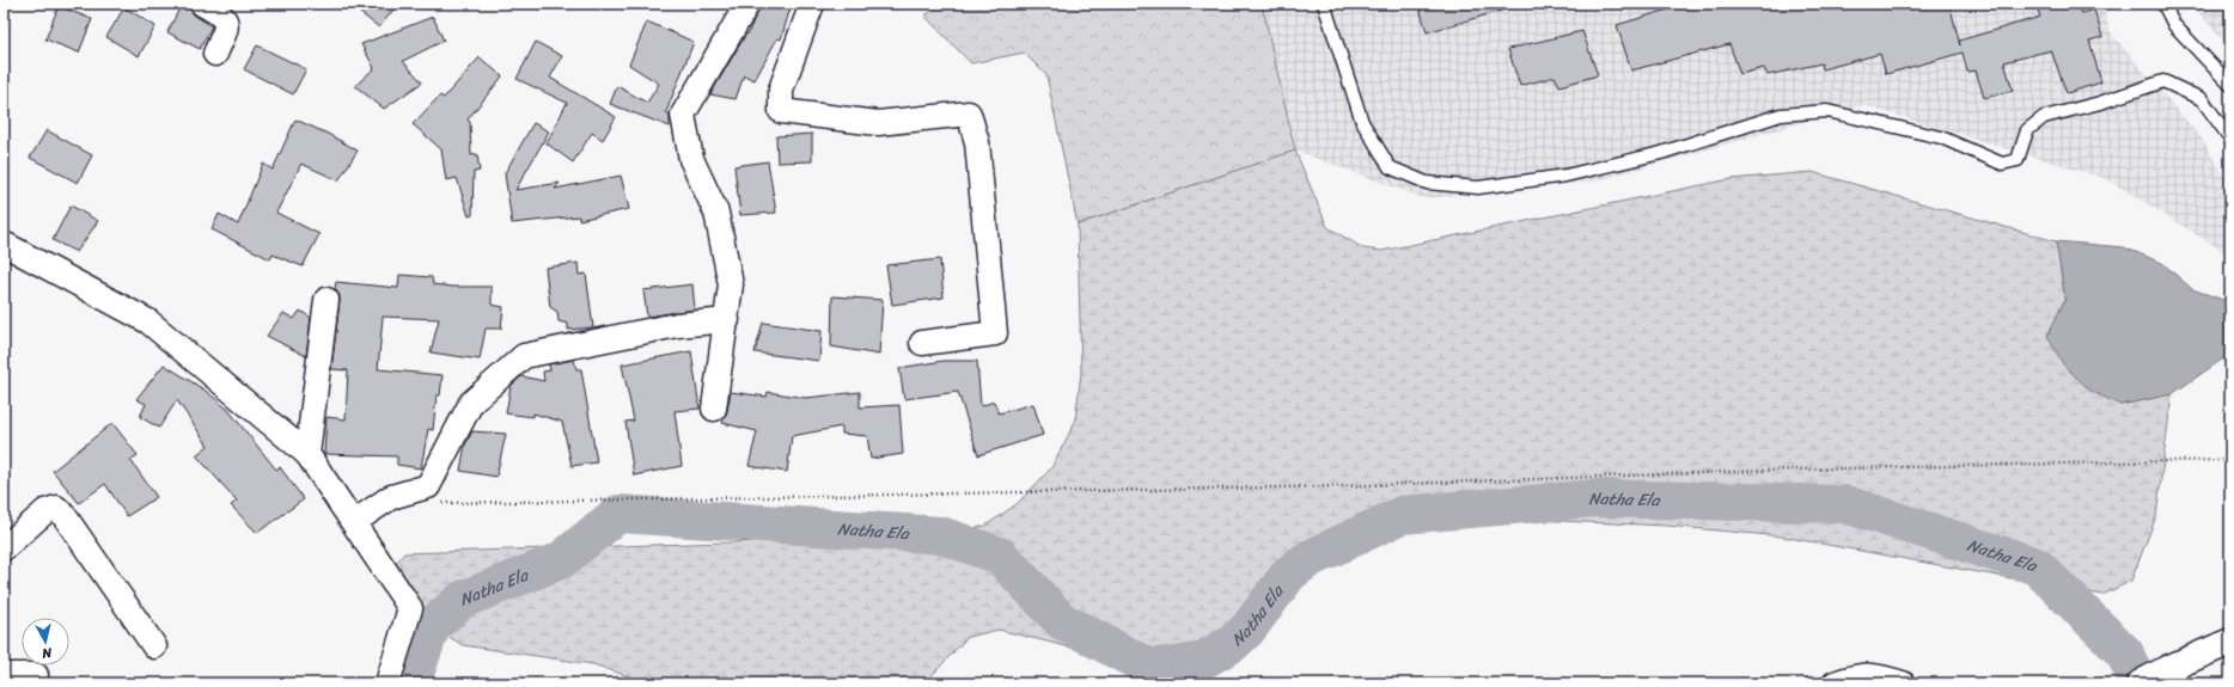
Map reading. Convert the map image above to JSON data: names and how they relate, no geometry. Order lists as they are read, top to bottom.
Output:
{
  "water": ["Natha Ela"],
  "north": "bottom"
}
